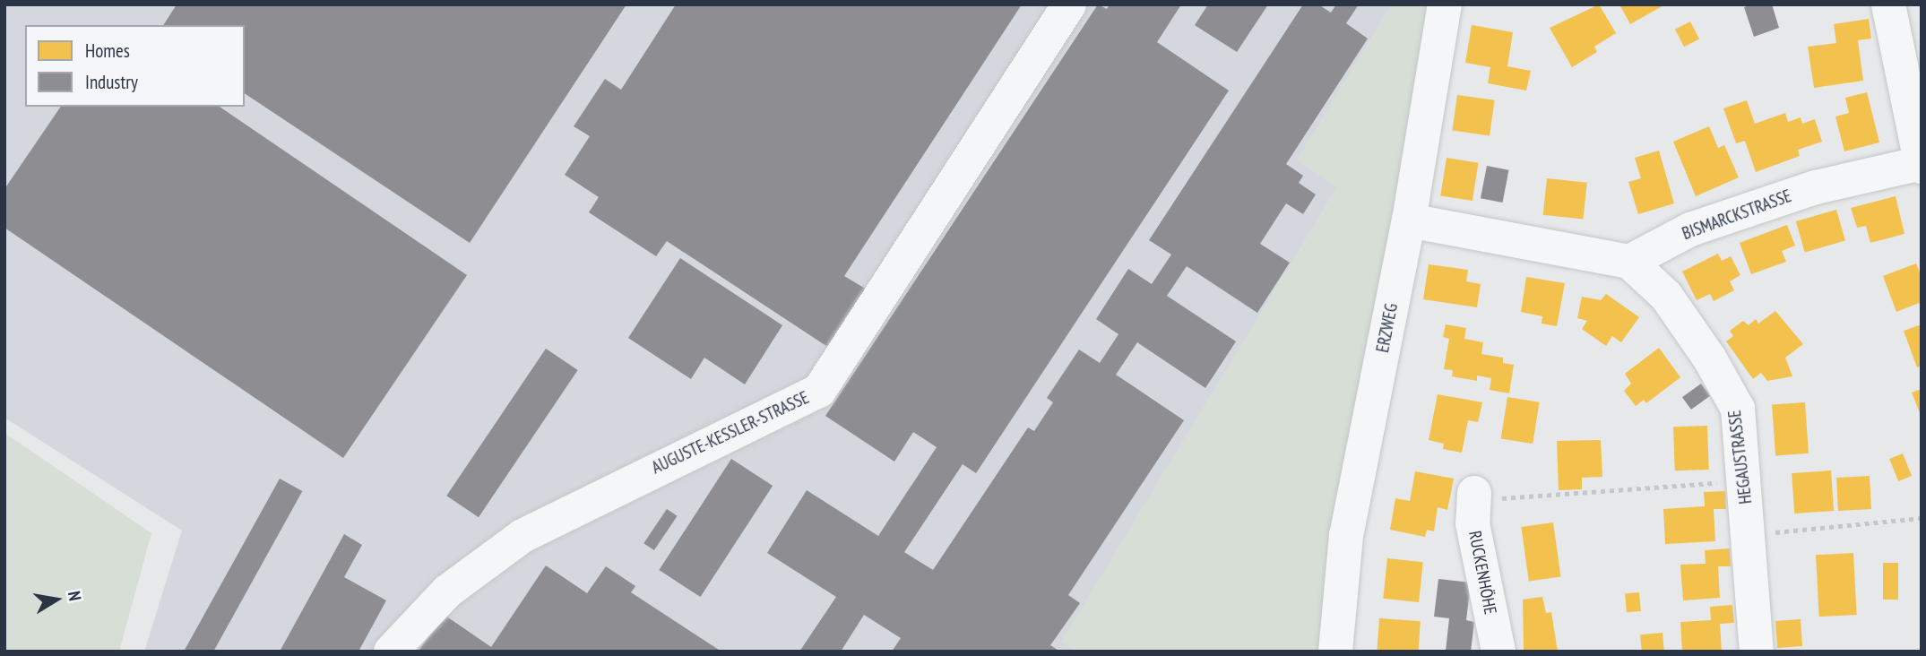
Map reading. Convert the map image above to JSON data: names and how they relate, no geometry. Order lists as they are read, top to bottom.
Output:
{
  "streets": {
    "street": [
      "BISMARCKSTRASSE",
      "ERZWEG",
      "AUGUSTE-KESSLER-STRASSE",
      "HEGAUSTRASSE",
      "RUCKENHÖHE"
    ]
  },
  "crossings": [
    ["BISMARCKSTRASSE", "HEGAUSTRASSE"]
  ],
  "legend": ["Homes", "Industry"],
  "north": "right"
}
